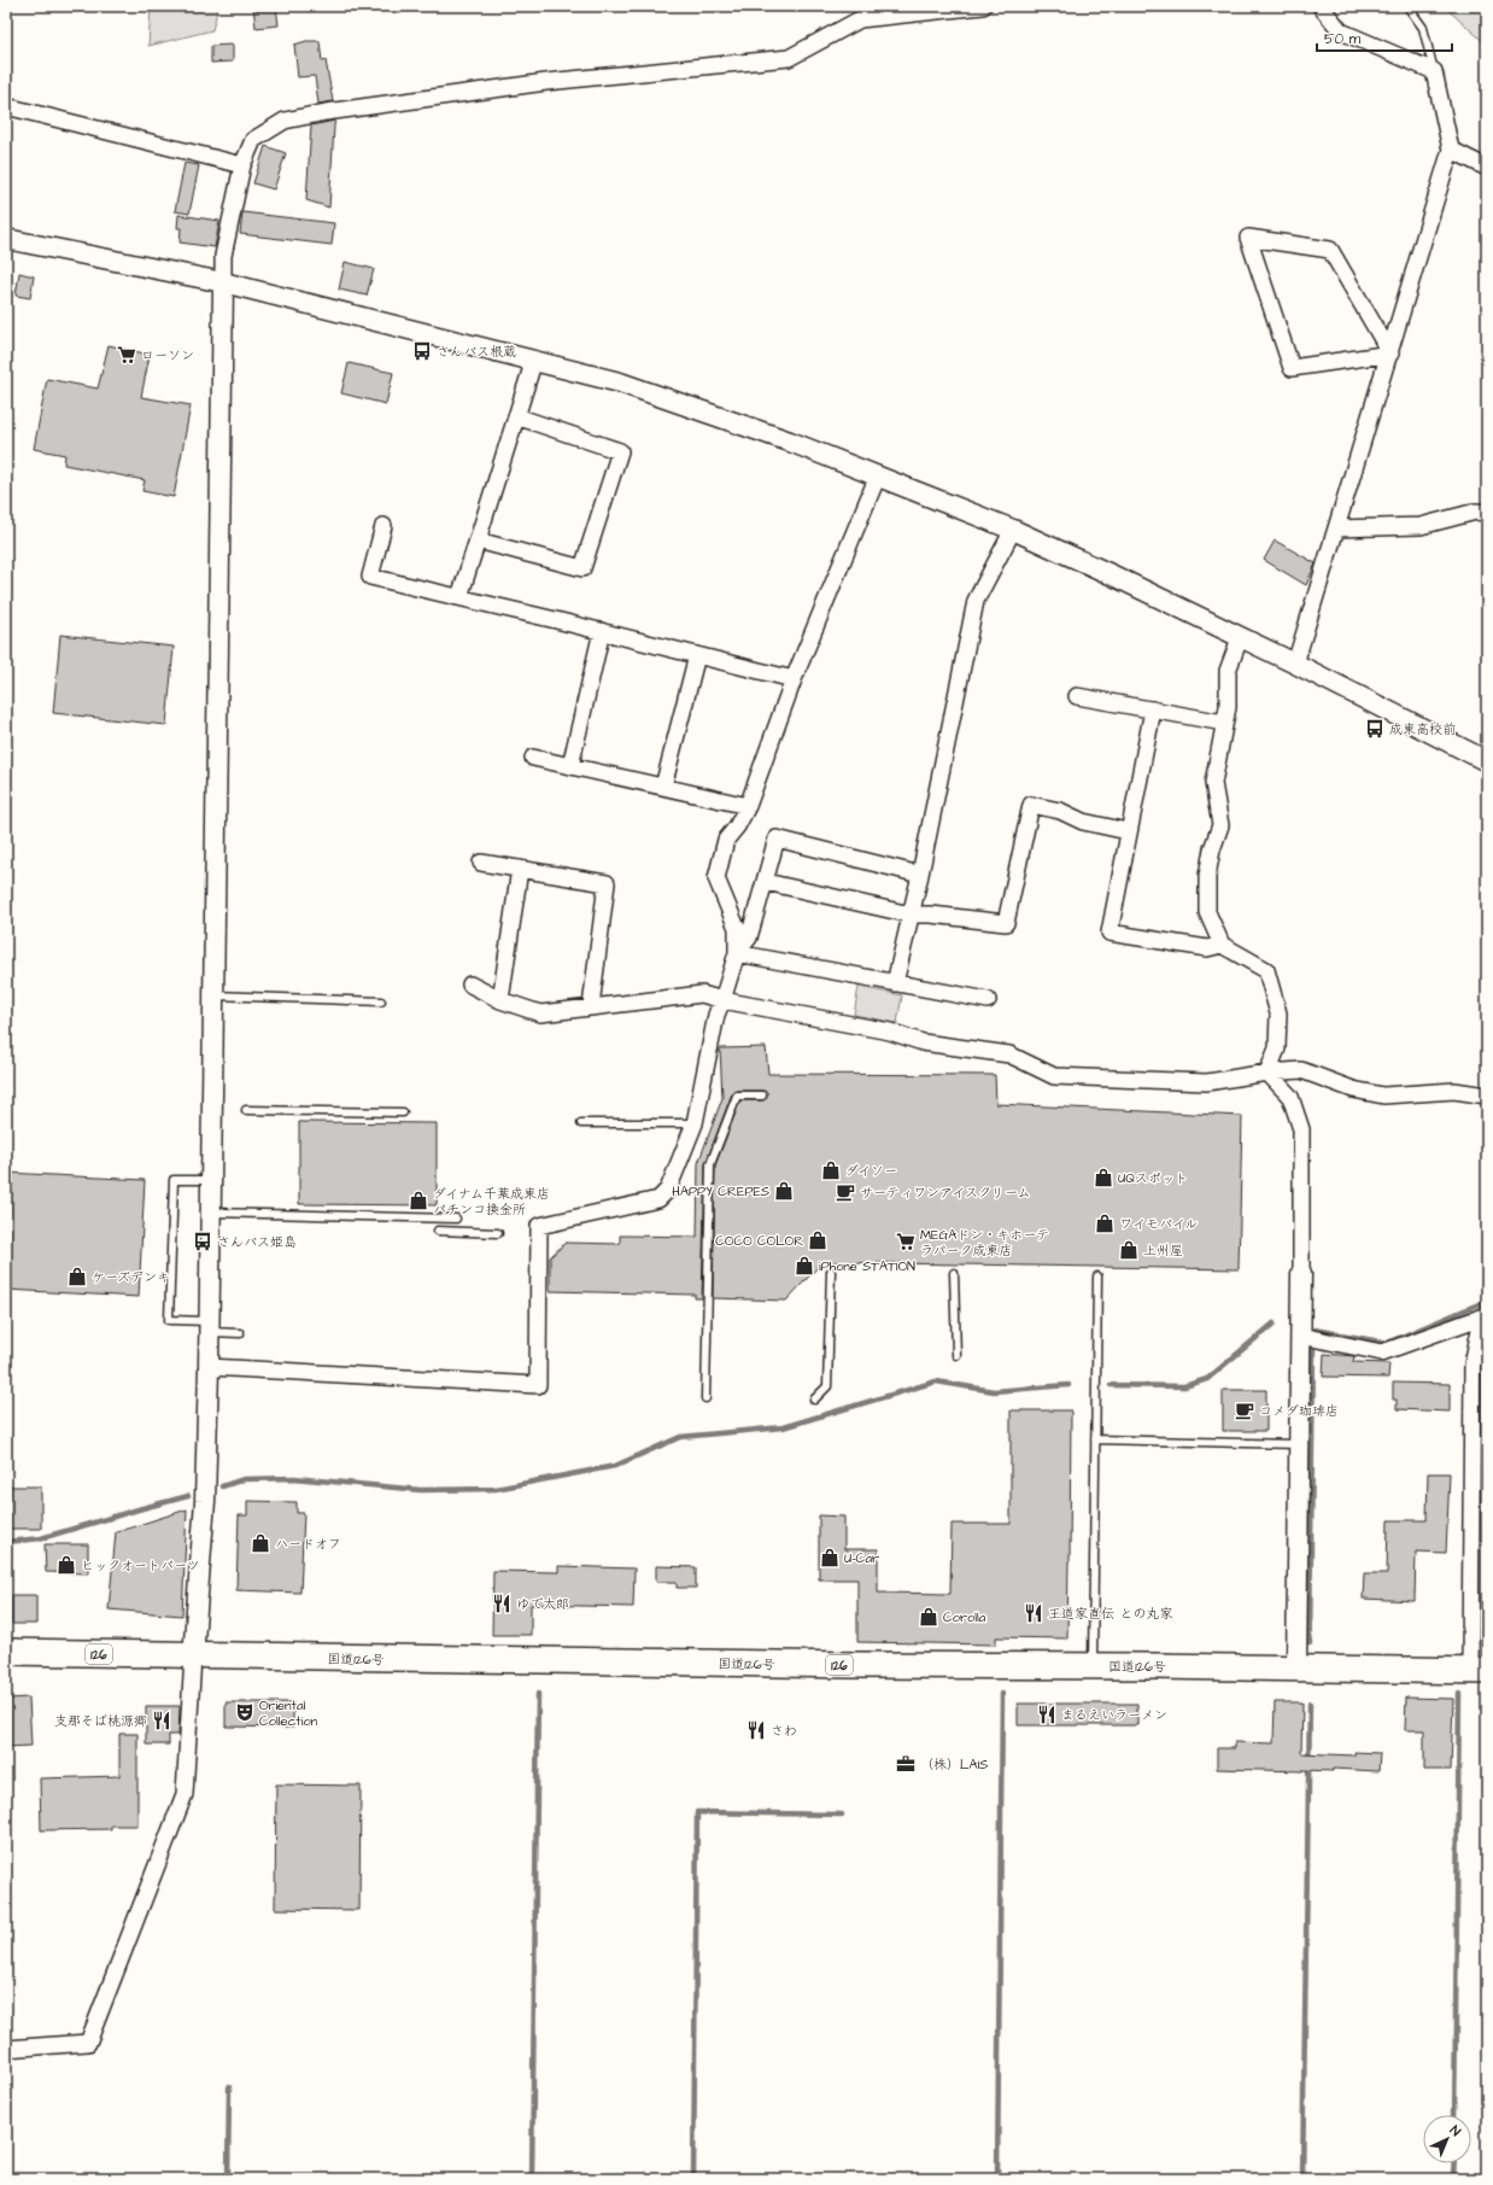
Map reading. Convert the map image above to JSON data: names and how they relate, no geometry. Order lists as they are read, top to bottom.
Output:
{
  "streets": {
    "highway": ["126", "国道126号"]
  },
  "places": {
    "bus stop": ["さんバス根蔵", "成東高校前", "さんバス姫島"],
    "supermarket": ["ローソン", "MEGAドン・キホーテ ラパーク成東店"],
    "shop": [
      "ダイソー",
      "UQスポット",
      "HAPPY CREPES",
      "ダイナム千葉成東店 パチンコ換金所",
      "ワイモバイル",
      "COCO COLOR",
      "上州屋",
      "iPhone STATION",
      "ケーズデンキ",
      "ハードオフ",
      "U-Car",
      "ヒックオートパーツ",
      "Corolla"
    ],
    "cafe": ["サーティワンアイスクリーム", "コメダ珈琲店"],
    "restaurant": [
      "ゆで太郎",
      "王道家直伝 との丸家",
      "まるえいラーメン",
      "支那そば桃源郷",
      "さわ"
    ],
    "theatre": ["Oriental Collection"],
    "office": ["（株）LAIS"]
  },
  "scale_bar": "50 m",
  "north": "top right"
}
